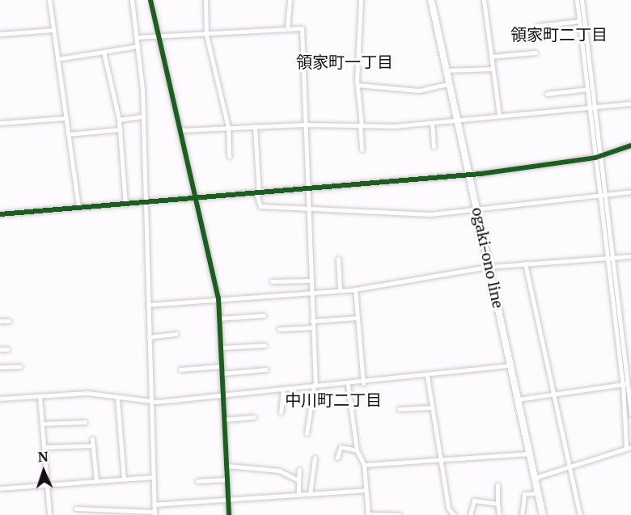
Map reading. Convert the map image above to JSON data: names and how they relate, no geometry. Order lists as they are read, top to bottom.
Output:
{
  "streets": {
    "main road": ["ogaki-ono line"]
  },
  "districts": ["領家町二丁目", "領家町一丁目", "中川町二丁目"],
  "north": "top"
}
